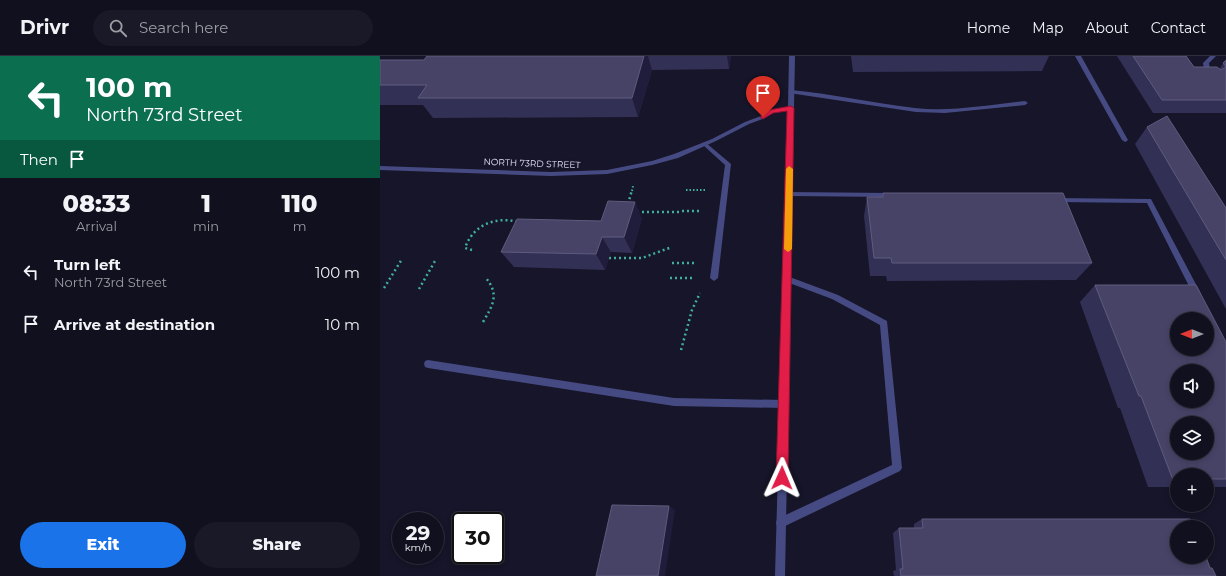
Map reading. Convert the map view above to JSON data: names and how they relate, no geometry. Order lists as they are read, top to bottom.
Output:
{
  "streets": {
    "street": ["NORTH 73RD STREET"]
  },
  "north": "left",
  "page": {
    "header": "Drivr",
    "search": "Search here",
    "nav": [
      "Home",
      "Map",
      "About",
      "Contact"
    ],
    "turn": ["100 m", "North 73rd Street"],
    "then": "Then",
    "eta": [
      "08:33",
      "Arrival",
      "1",
      "min",
      "110",
      "m"
    ],
    "list": [
      {
        "name": "Turn left",
        "note": "North 73rd Street",
        "value": "100 m"
      },
      {
        "name": "Arrive at destination",
        "value": "10 m"
      }
    ],
    "map_buttons": ["+", "−"],
    "speed": "29 km/h",
    "limit": "30",
    "buttons": ["Exit", "Share"]
  }
}
